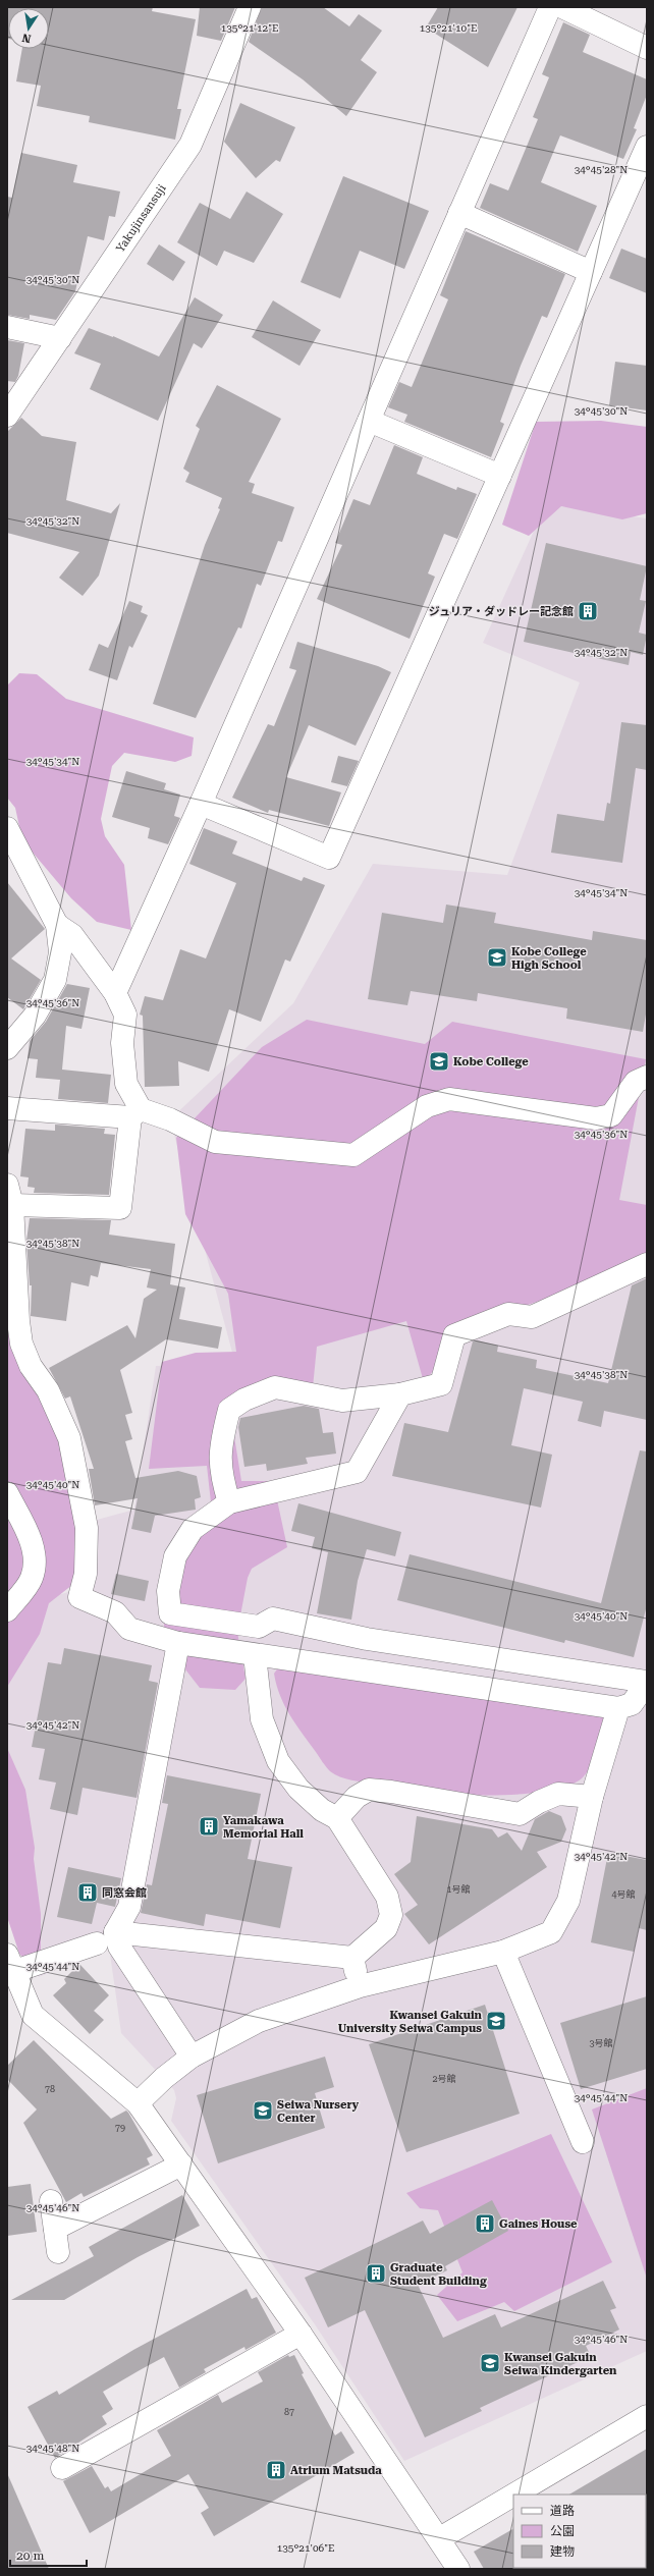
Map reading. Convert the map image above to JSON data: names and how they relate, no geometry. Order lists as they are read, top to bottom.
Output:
{
  "streets": {
    "street": ["Yakujinsansuji"]
  },
  "places": {
    "building": [
      "ジュリア・ダッドレー記念館",
      "Yamakawa Memorial Hall",
      "同窓会館",
      "Gaines House",
      "Graduate Student Building",
      "Atrium Matsuda"
    ],
    "school or university": [
      "Kobe College High School",
      "Kobe College",
      "Kwansei Gakuin University Seiwa Campus",
      "Seiwa Nursery Center",
      "Kwansei Gakuin Seiwa Kindergarten"
    ]
  },
  "house_numbers": [
    "1号館",
    "4号館",
    "3号館",
    "2号館",
    "78",
    "79",
    "87"
  ],
  "legend": ["道路", "公園", "建物"],
  "scale_bar": "20 m",
  "north": "bottom",
  "coordinates": [
    "135°21'12\"E",
    "135°21'10\"E",
    "34°45'28\"N",
    "34°45'30\"N",
    "34°45'32\"N",
    "34°45'34\"N",
    "34°45'36\"N",
    "34°45'38\"N",
    "34°45'40\"N",
    "34°45'42\"N",
    "34°45'44\"N",
    "34°45'46\"N",
    "34°45'48\"N",
    "135°21'06\"E"
  ]
}
